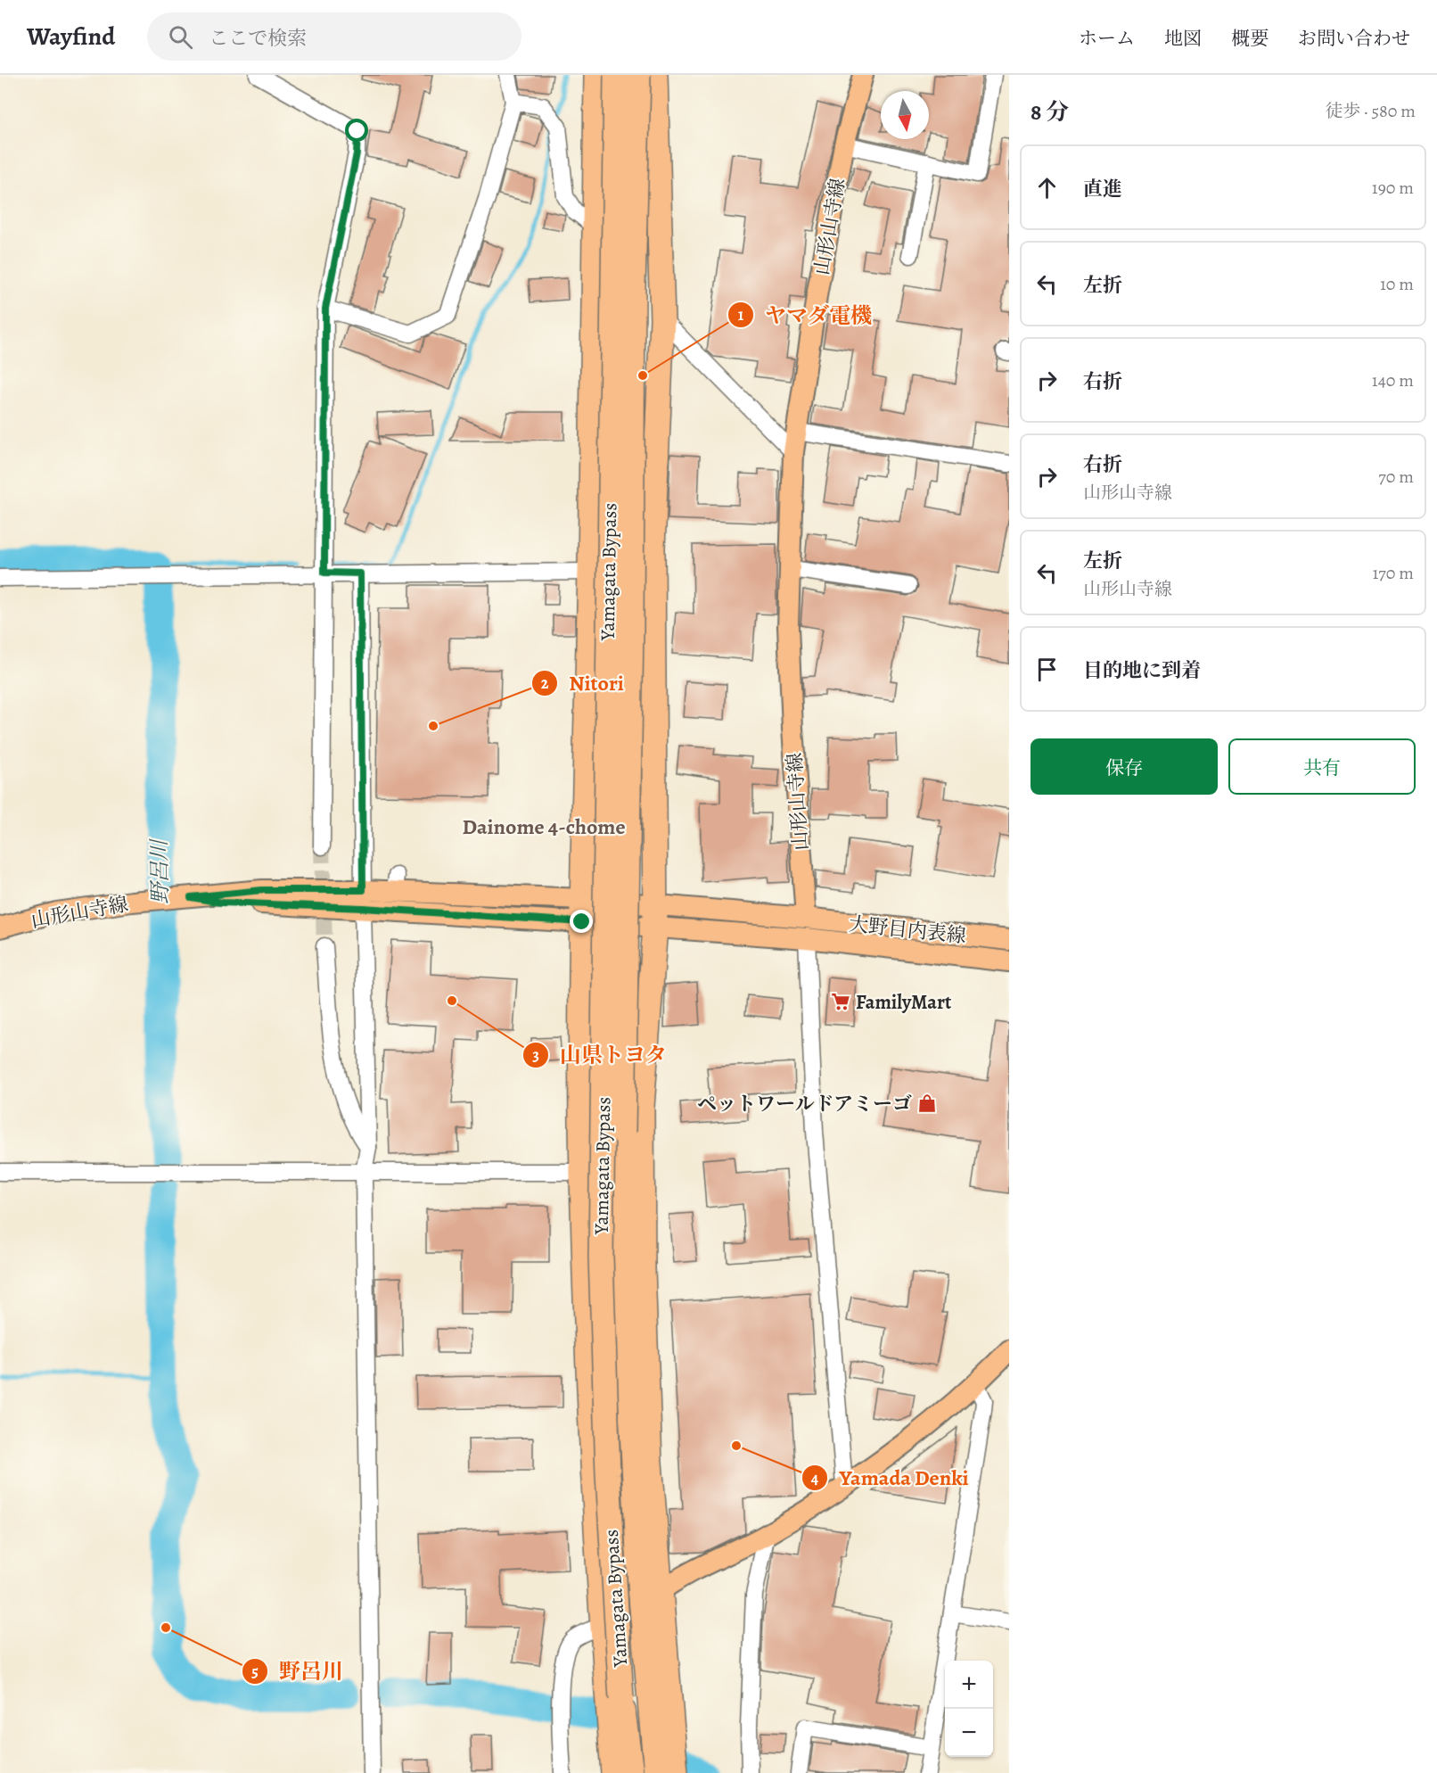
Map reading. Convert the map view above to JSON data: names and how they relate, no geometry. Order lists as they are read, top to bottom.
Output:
{
  "streets": {
    "highway": ["Yamagata Bypass"],
    "main road": ["山形山寺線", "大野目内表線"]
  },
  "crossings": [
    ["山形山寺線", "大野目内表線"]
  ],
  "districts": ["Dainome 4-chome"],
  "water": ["野呂川"],
  "places": {
    "other": [
      "ヤマダ電機",
      "Nitori",
      "山県トヨタ",
      "Yamada Denki",
      "野呂川"
    ],
    "supermarket": ["FamilyMart"],
    "shop": ["ペットワールドアミーゴ"]
  },
  "north": "bottom",
  "page": {
    "header": "Wayfind",
    "search": "ここで検索",
    "nav": [
      "ホーム",
      "地図",
      "概要",
      "お問い合わせ"
    ],
    "heading": ["8 分", "徒歩 · 580 m"],
    "list": [
      ["直進", "190 m"],
      ["左折", "10 m"],
      ["右折", "140 m"],
      ["右折", "山形山寺線", "70 m"],
      ["左折", "山形山寺線", "170 m"],
      "目的地に到着"
    ],
    "buttons": ["保存", "共有"],
    "map_buttons": ["+", "−"]
  }
}
